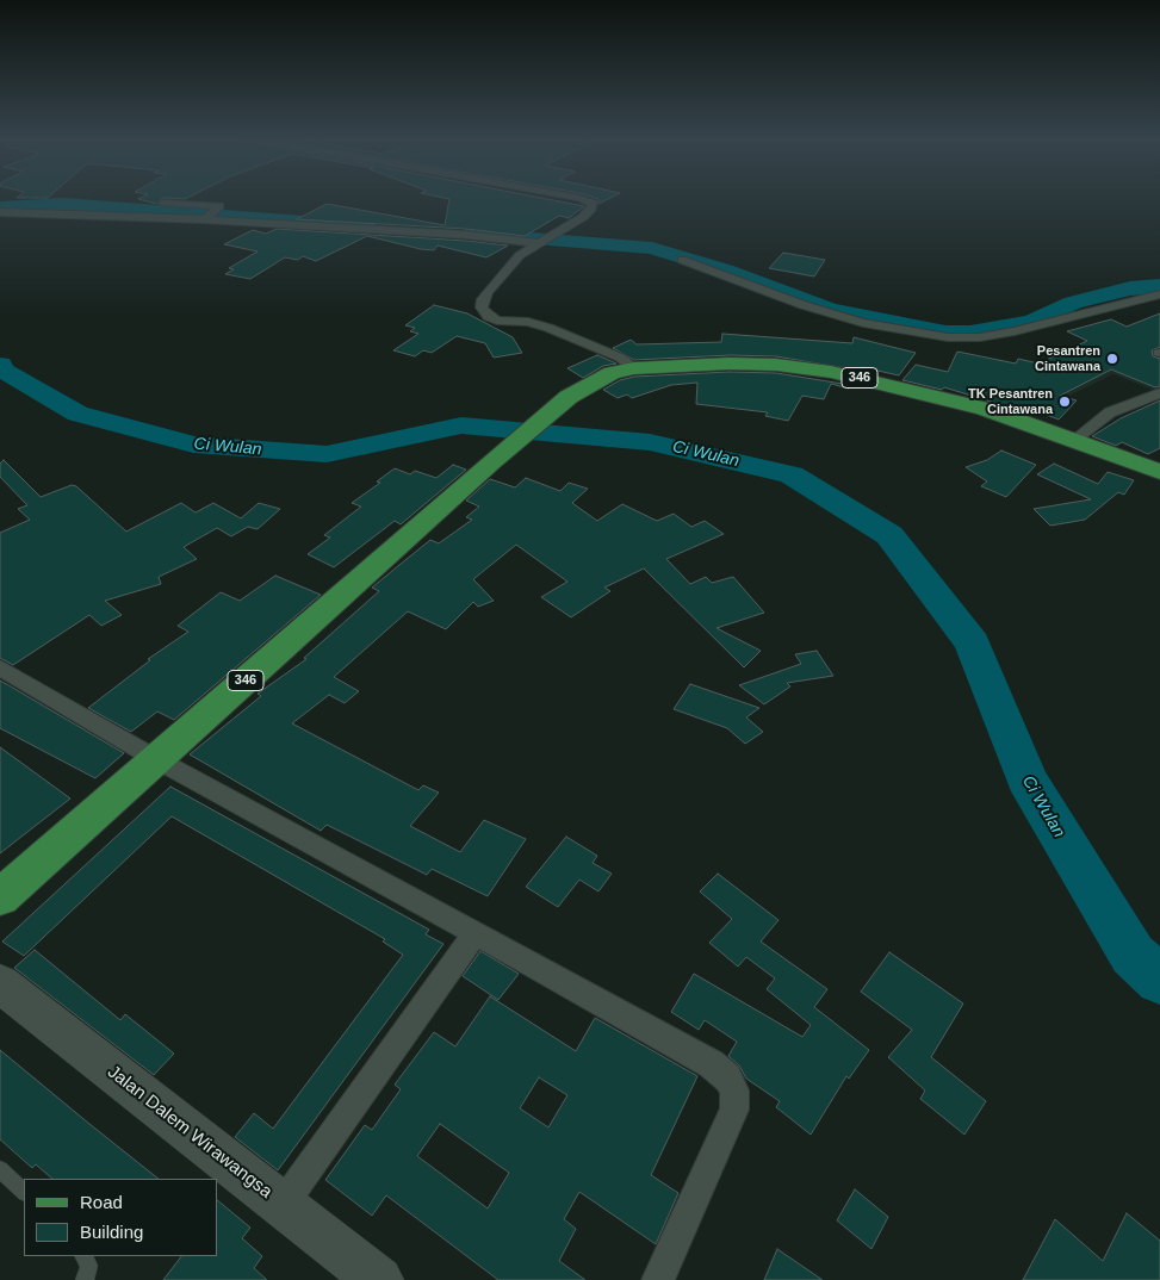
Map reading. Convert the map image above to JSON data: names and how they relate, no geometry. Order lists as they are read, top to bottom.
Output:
{
  "streets": {
    "main road": ["346"],
    "street": ["Jalan Dalem Wirawangsa"]
  },
  "water": ["Ci Wulan"],
  "places": ["Pesantren Cintawana", "TK Pesantren Cintawana"],
  "legend": ["Road", "Building"]
}
